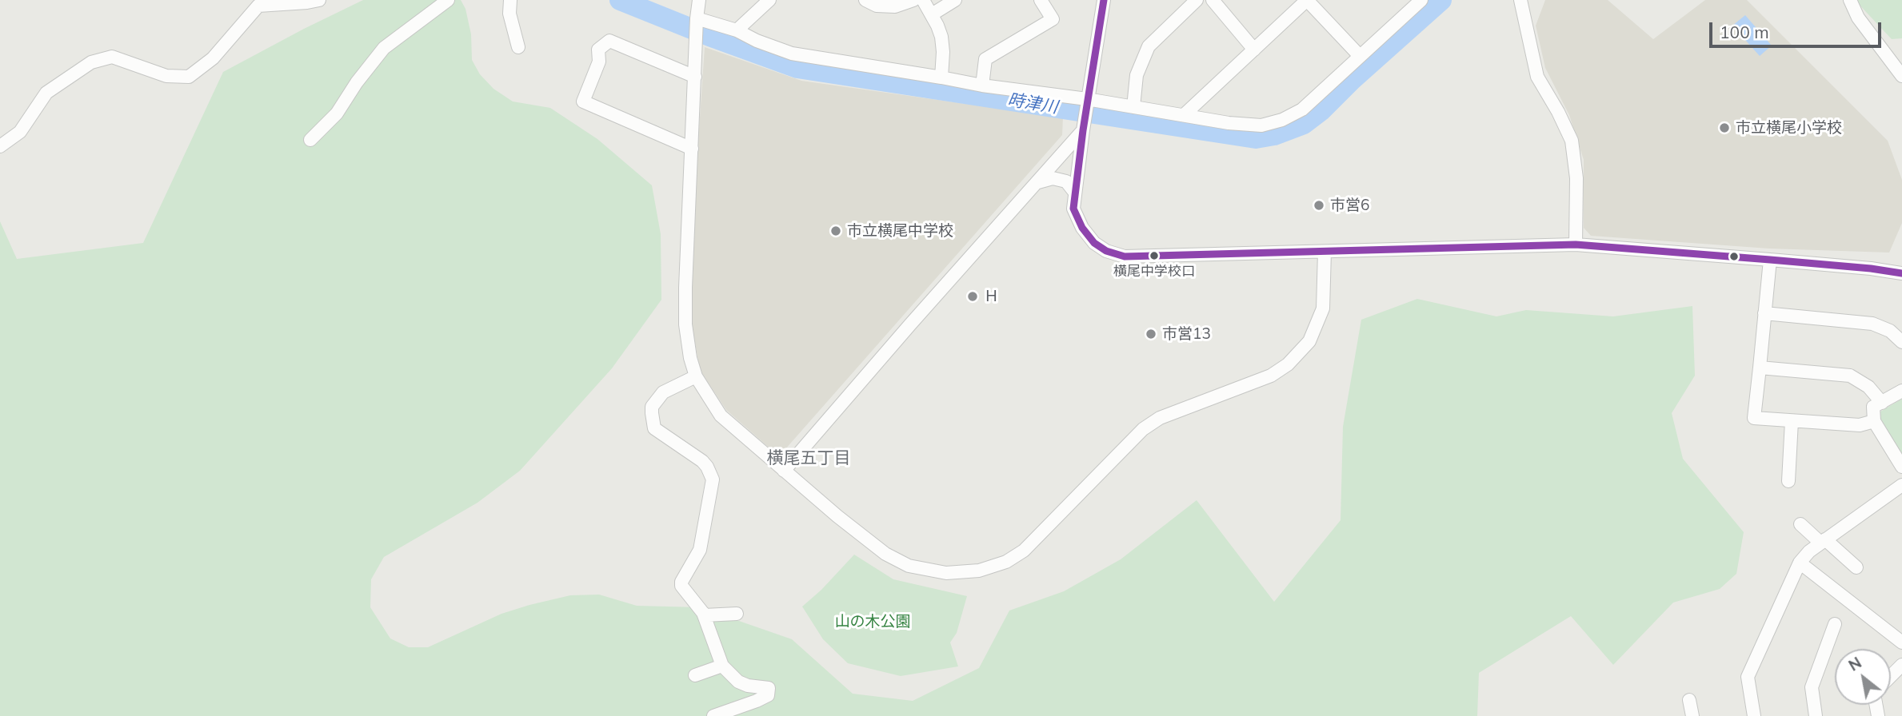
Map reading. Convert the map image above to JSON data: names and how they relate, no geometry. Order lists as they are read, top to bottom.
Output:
{
  "districts": ["横尾五丁目"],
  "water": ["時津川"],
  "parks": ["山の木公園"],
  "places": [
    "市立横尾小学校",
    "市営6",
    "市立横尾中学校",
    "横尾中学校口",
    "Ｈ",
    "市営13"
  ],
  "scale_bar": "100 m",
  "north": "top left"
}
